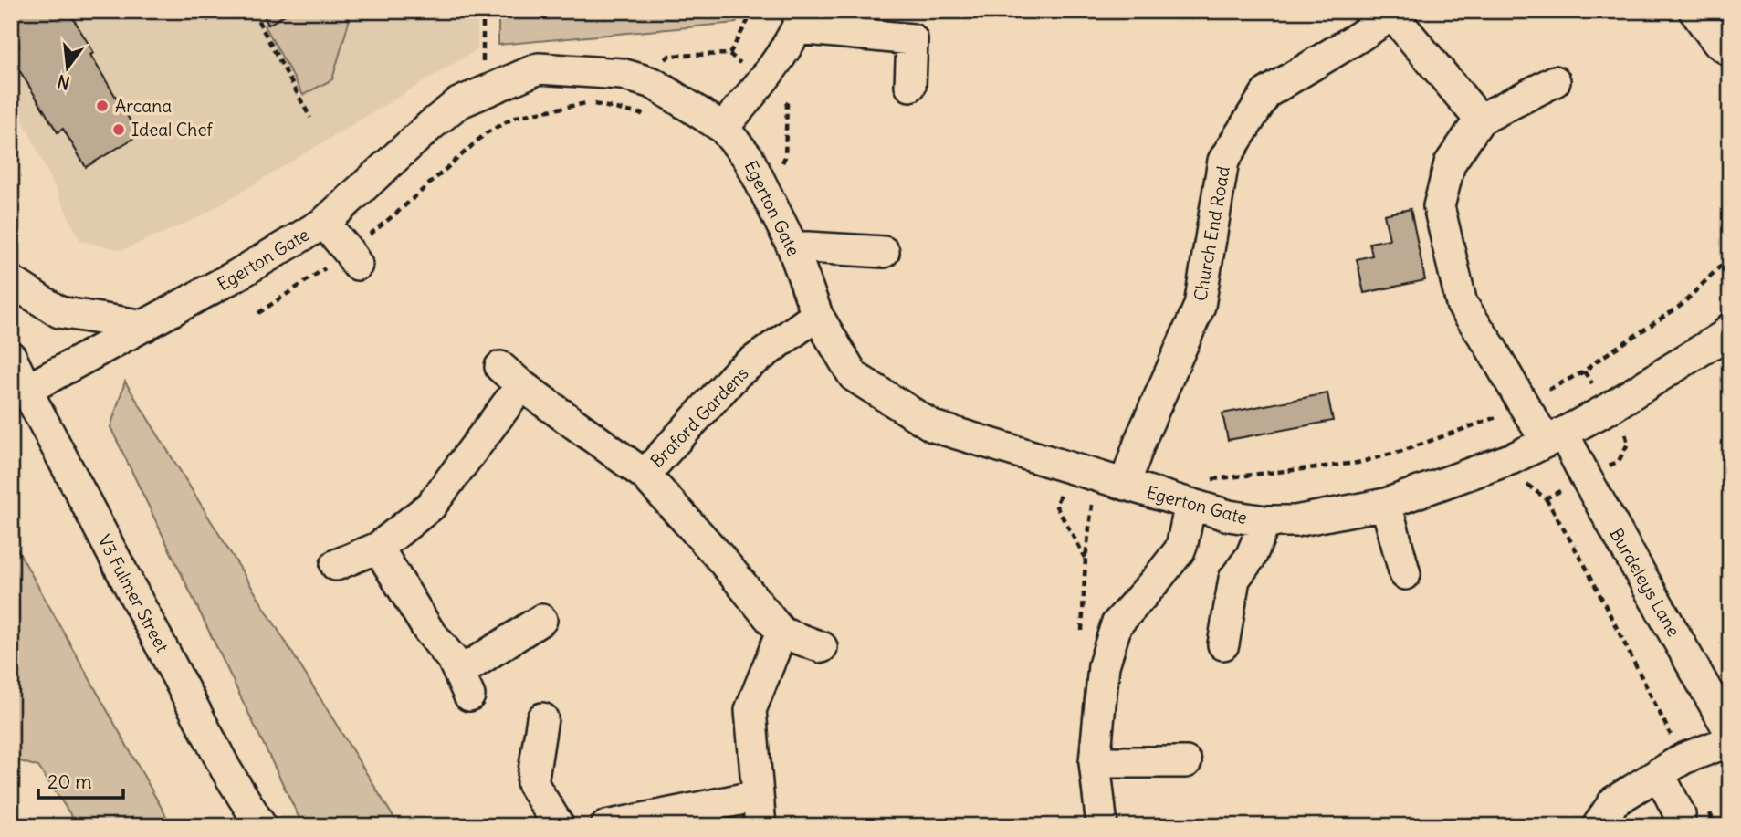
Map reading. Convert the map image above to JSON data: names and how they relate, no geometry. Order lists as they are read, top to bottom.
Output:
{
  "streets": {
    "street": [
      "Egerton Gate",
      "Church End Road",
      "Braford Gardens",
      "Burdeleys Lane",
      "V3 Fulmer Street"
    ]
  },
  "crossings": [
    ["Egerton Gate", "Church End Road"],
    ["Egerton Gate", "Braford Gardens"],
    ["Egerton Gate", "Burdeleys Lane"],
    ["Egerton Gate", "V3 Fulmer Street"]
  ],
  "places": ["Arcana", "Ideal Chef"],
  "scale_bar": "20 m",
  "north": "bottom"
}
